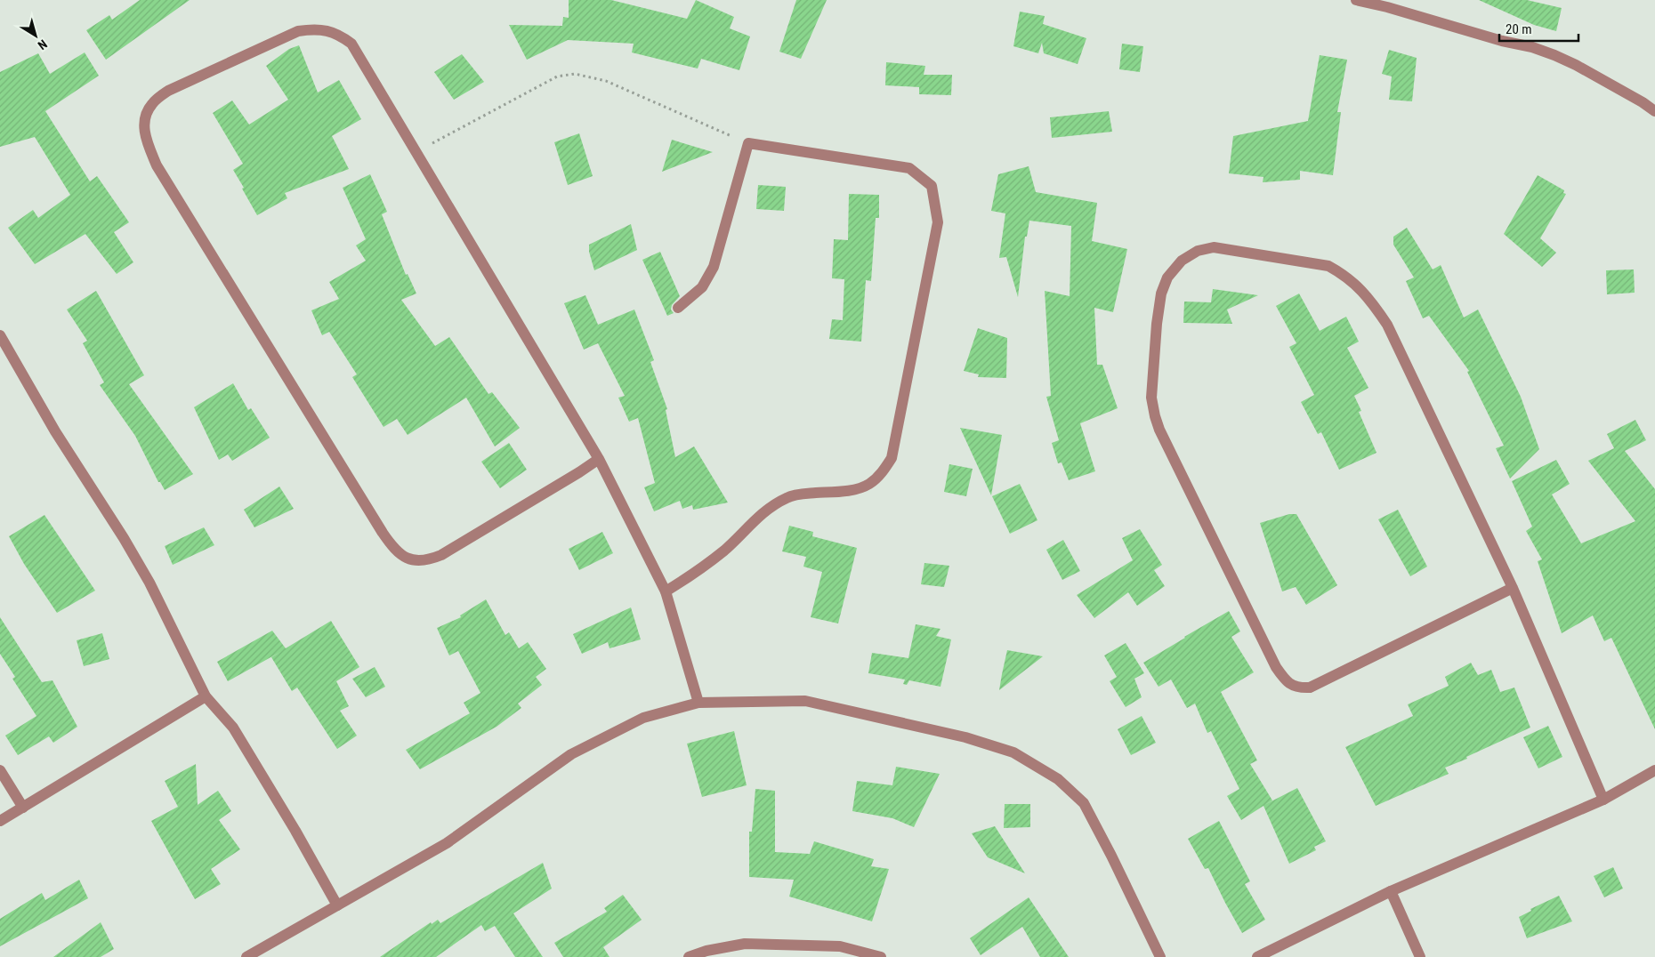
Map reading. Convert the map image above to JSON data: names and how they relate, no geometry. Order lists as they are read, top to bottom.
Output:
{
  "scale_bar": "20 m",
  "north": "bottom right"
}
